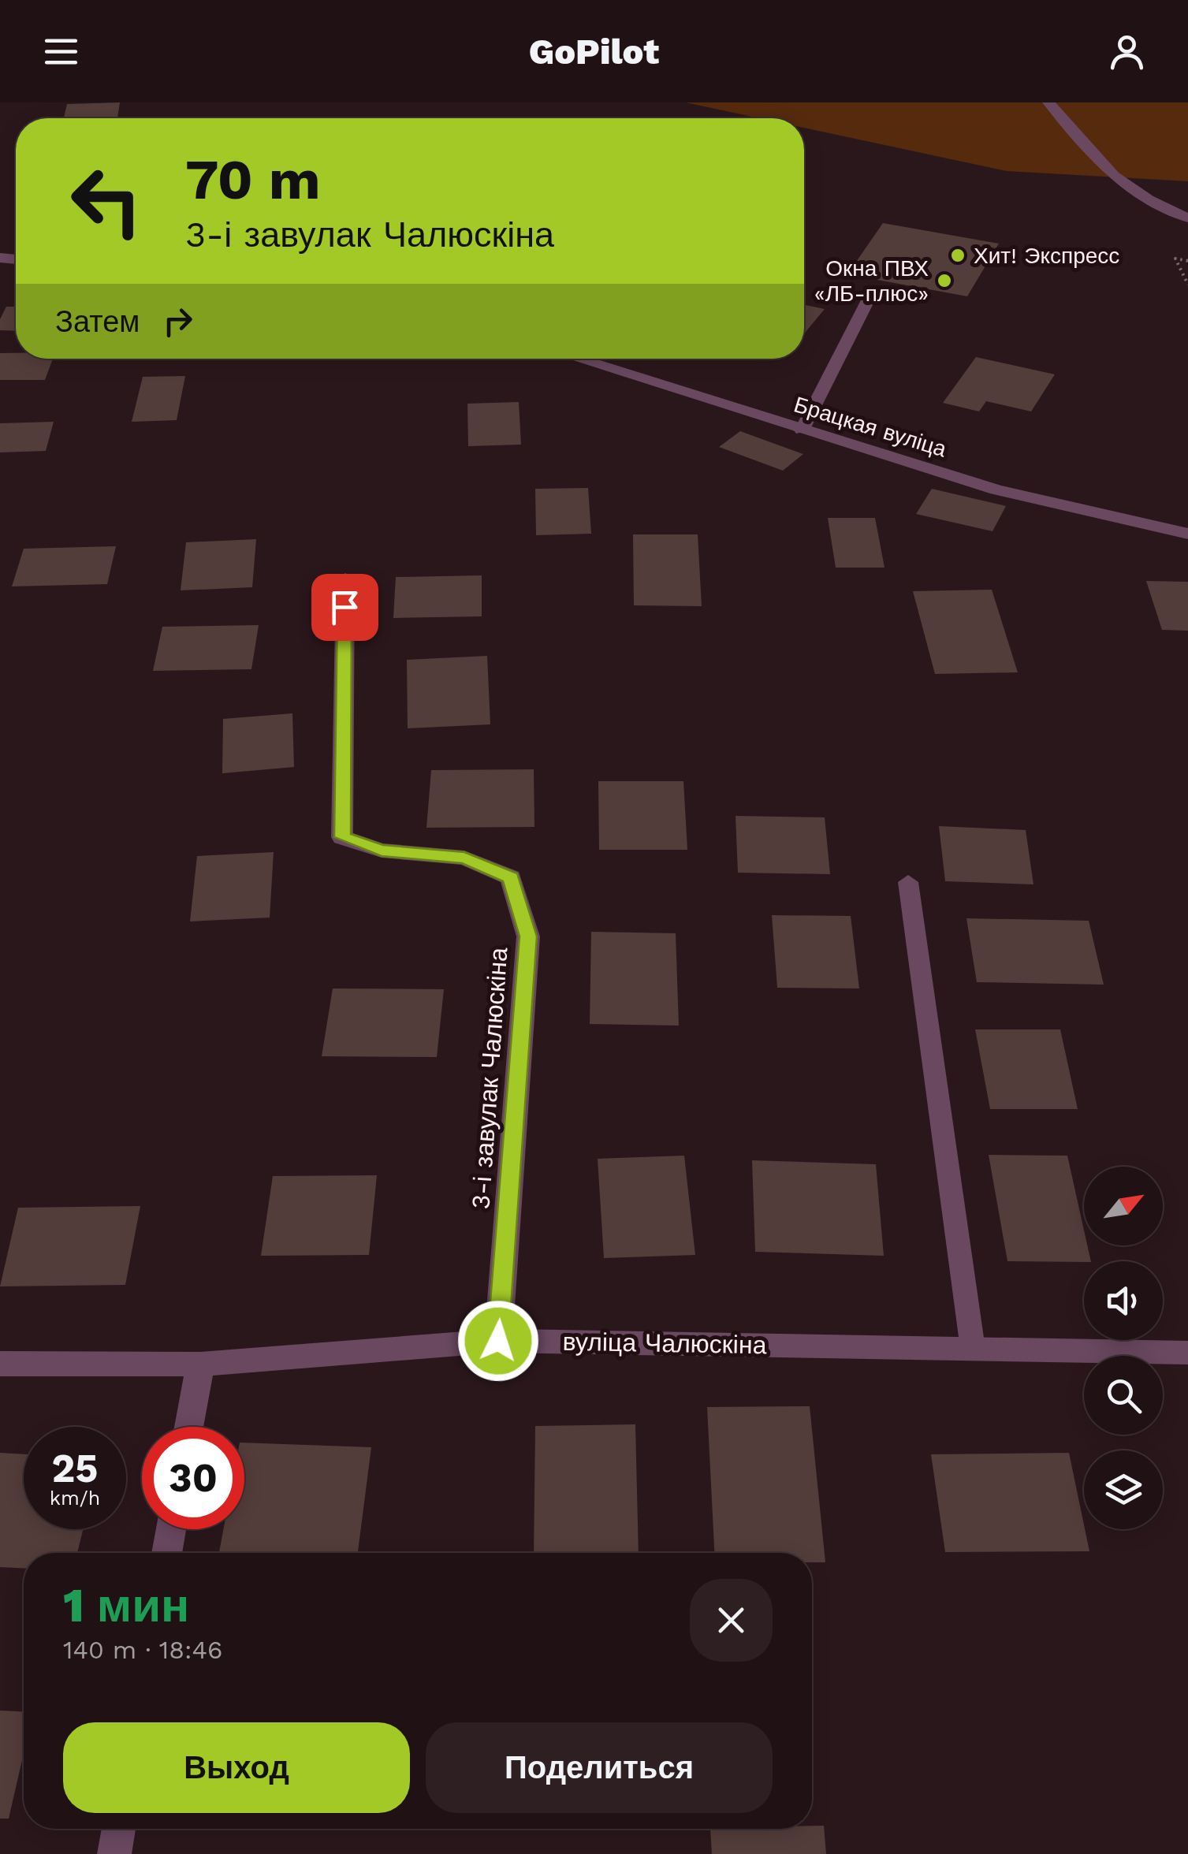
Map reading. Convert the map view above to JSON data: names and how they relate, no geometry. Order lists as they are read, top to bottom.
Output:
{
  "streets": {
    "street": ["Брацкая вуліца", "3-і завулак Чалюскіна", "вуліца Чалюскіна"]
  },
  "crossings": [
    ["3-і завулак Чалюскіна", "вуліца Чалюскіна"]
  ],
  "places": ["Хит! Экспресс", "Окна ПВХ «ЛБ-плюс»"],
  "north": "top right",
  "page": {
    "header": "GoPilot",
    "turn": ["70 m", "3-і завулак Чалюскіна"],
    "then": "Затем",
    "speed": "25 km/h",
    "limit": "30",
    "heading": ["1 мин", "140 m · 18:46"],
    "buttons": ["Выход", "Поделиться"]
  }
}
